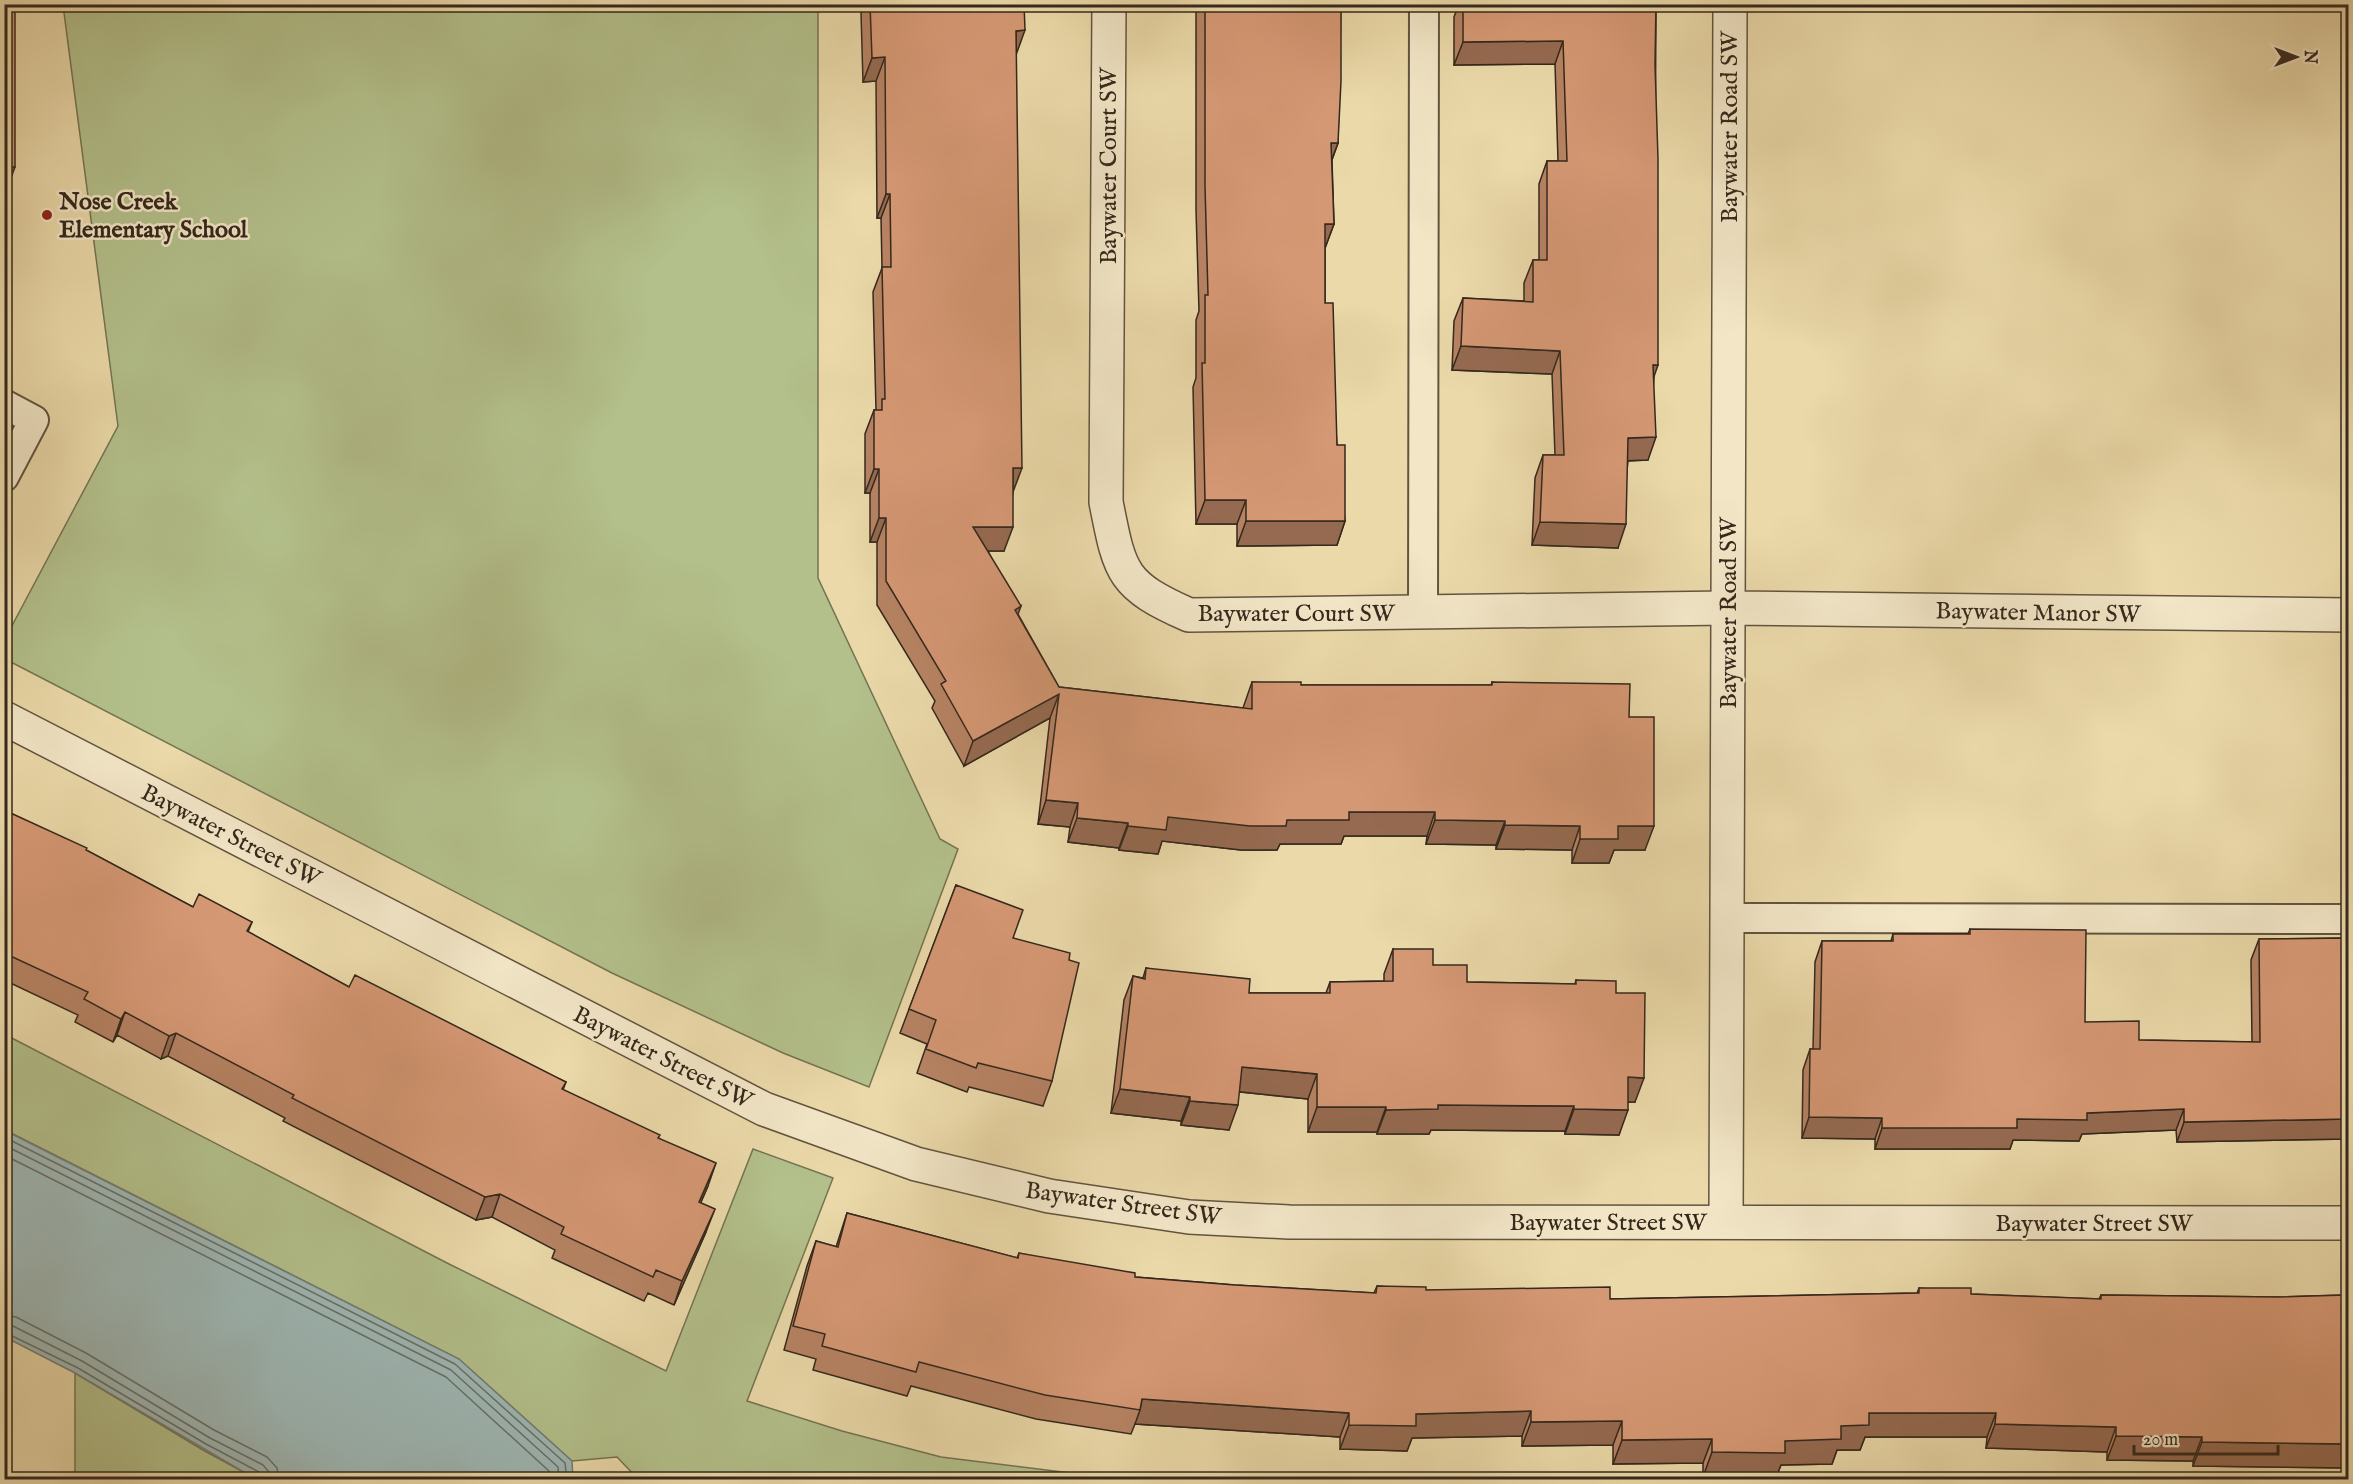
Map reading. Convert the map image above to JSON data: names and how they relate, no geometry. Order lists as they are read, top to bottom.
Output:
{
  "streets": {
    "street": [
      "Baywater Road SW",
      "Baywater Court SW",
      "Baywater Manor SW",
      "Baywater Street SW"
    ]
  },
  "crossings": [
    ["Baywater Road SW", "Baywater Court SW"],
    ["Baywater Road SW", "Baywater Manor SW"],
    ["Baywater Road SW", "Baywater Street SW"],
    ["Baywater Court SW", "Baywater Manor SW"]
  ],
  "places": ["Nose Creek Elementary School"],
  "scale_bar": "20 m",
  "north": "right"
}
